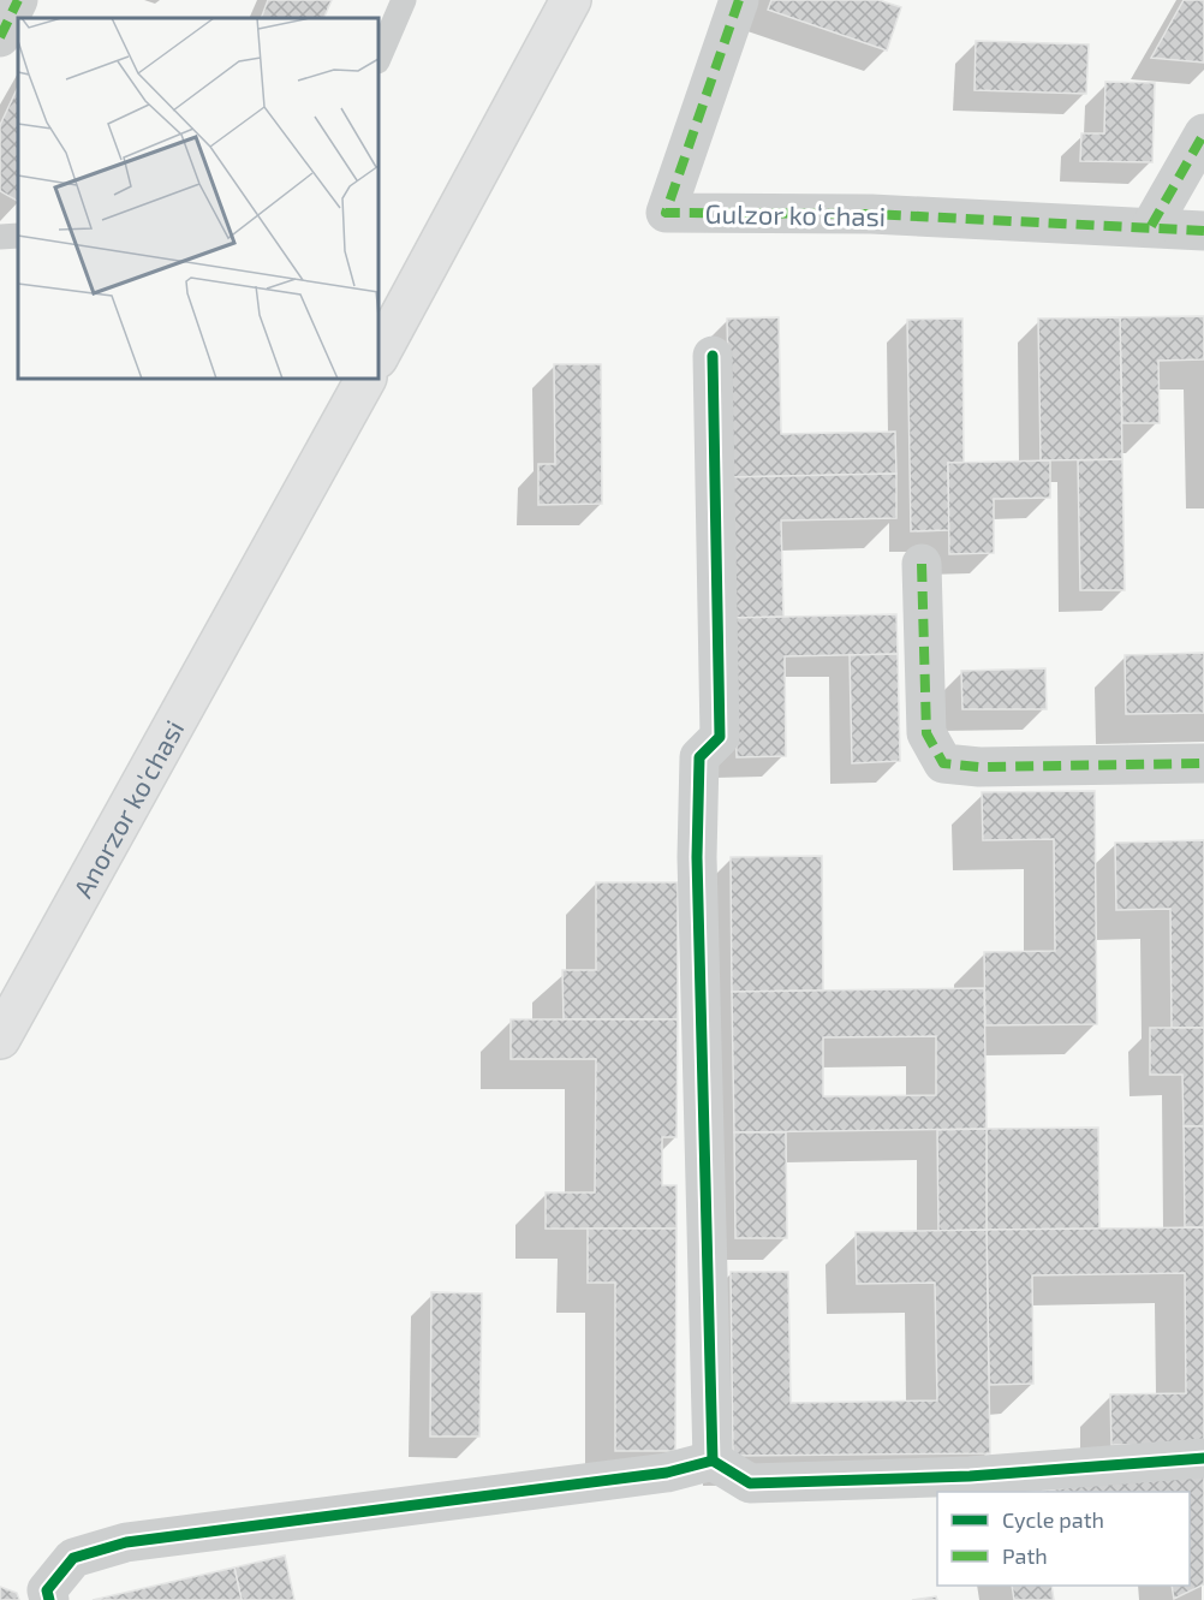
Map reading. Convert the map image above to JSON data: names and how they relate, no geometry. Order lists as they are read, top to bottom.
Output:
{
  "streets": {
    "main road": ["Anorzor ko'chasi"],
    "street": ["Gulzor koʻchasi"]
  },
  "legend": ["Cycle path", "Path"]
}
